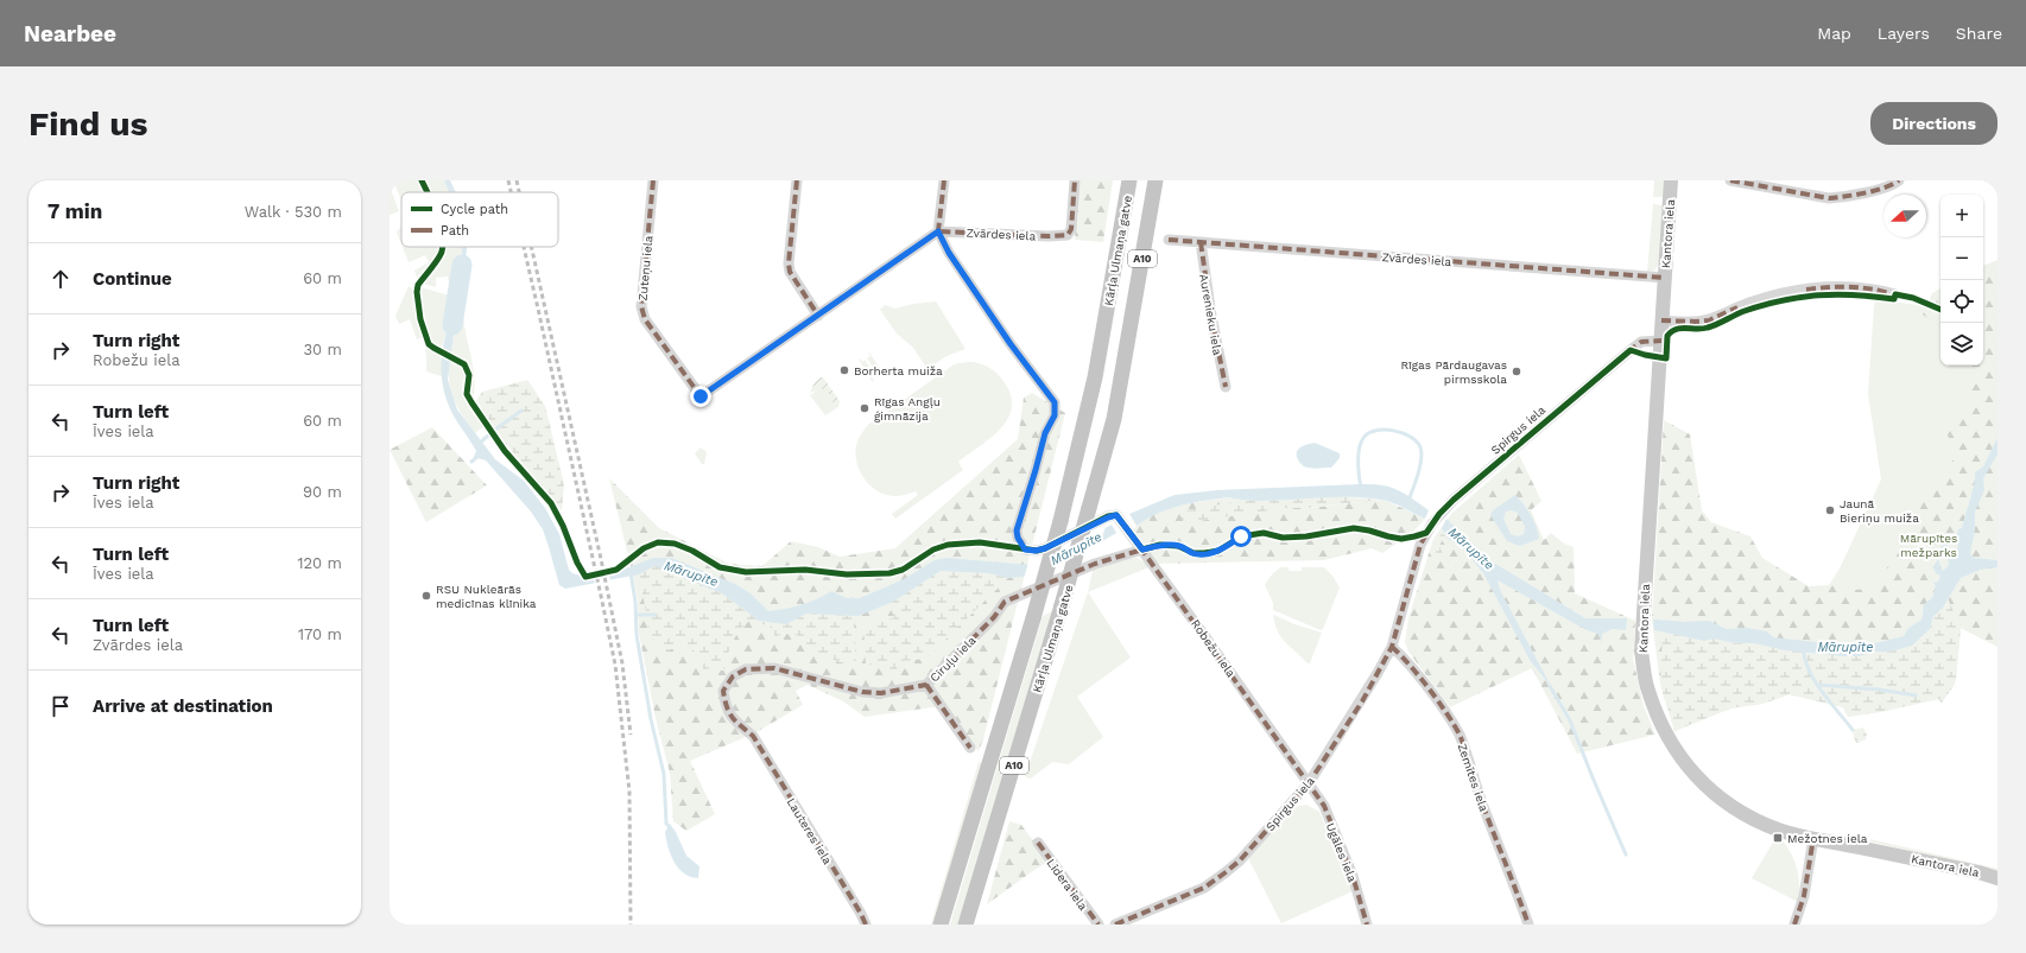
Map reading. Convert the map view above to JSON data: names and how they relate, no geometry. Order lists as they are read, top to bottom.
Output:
{
  "streets": {
    "highway": ["Kārļa Ulmaņa gatve", "A10"],
    "main road": ["Kantora iela"],
    "street": [
      "Zvārdes iela",
      "Zuteņu iela",
      "Aurenieku iela",
      "Spirgus iela",
      "Robežu iela",
      "Cīruļu iela",
      "Zemītes iela",
      "Lauteres iela",
      "Ugāles iela",
      "Līdera iela"
    ]
  },
  "crossings": [
    ["Zvārdes iela", "Kantora iela"],
    ["Zvārdes iela", "Aurenieku iela"],
    ["Zvārdes iela", "Robežu iela"],
    ["Kantora iela", "Spirgus iela"],
    ["Spirgus iela", "Robežu iela"],
    ["Spirgus iela", "Zemītes iela"],
    ["Spirgus iela", "Ugāles iela"],
    ["Robežu iela", "Cīruļu iela"],
    ["Robežu iela", "Ugāles iela"],
    ["Cīruļu iela", "Lauteres iela"]
  ],
  "water": ["Mārupīte"],
  "parks": ["Mārupītes mežparks"],
  "places": {
    "other": [
      "Borherta muiža",
      "Rīgas Pārdaugavas pirmsskola",
      "Rīgas Angļu ģimnāzija",
      "Jaunā Bieriņu muiža",
      "RSU Nukleārās medicīnas klīnika"
    ],
    "transit": ["Mežotnes iela"]
  },
  "legend": ["Cycle path", "Path"],
  "north": "left",
  "page": {
    "header": "Nearbee",
    "nav": ["Map", "Layers", "Share"],
    "buttons": "Directions",
    "title": "Find us",
    "heading": ["7 min", "Walk · 530 m"],
    "map_buttons": ["+", "−"],
    "list": [
      ["Continue", "60 m"],
      ["Turn right", "Robežu iela", "30 m"],
      ["Turn left", "Īves iela", "60 m"],
      ["Turn right", "Īves iela", "90 m"],
      ["Turn left", "Īves iela", "120 m"],
      ["Turn left", "Zvārdes iela", "170 m"],
      "Arrive at destination"
    ]
  }
}
